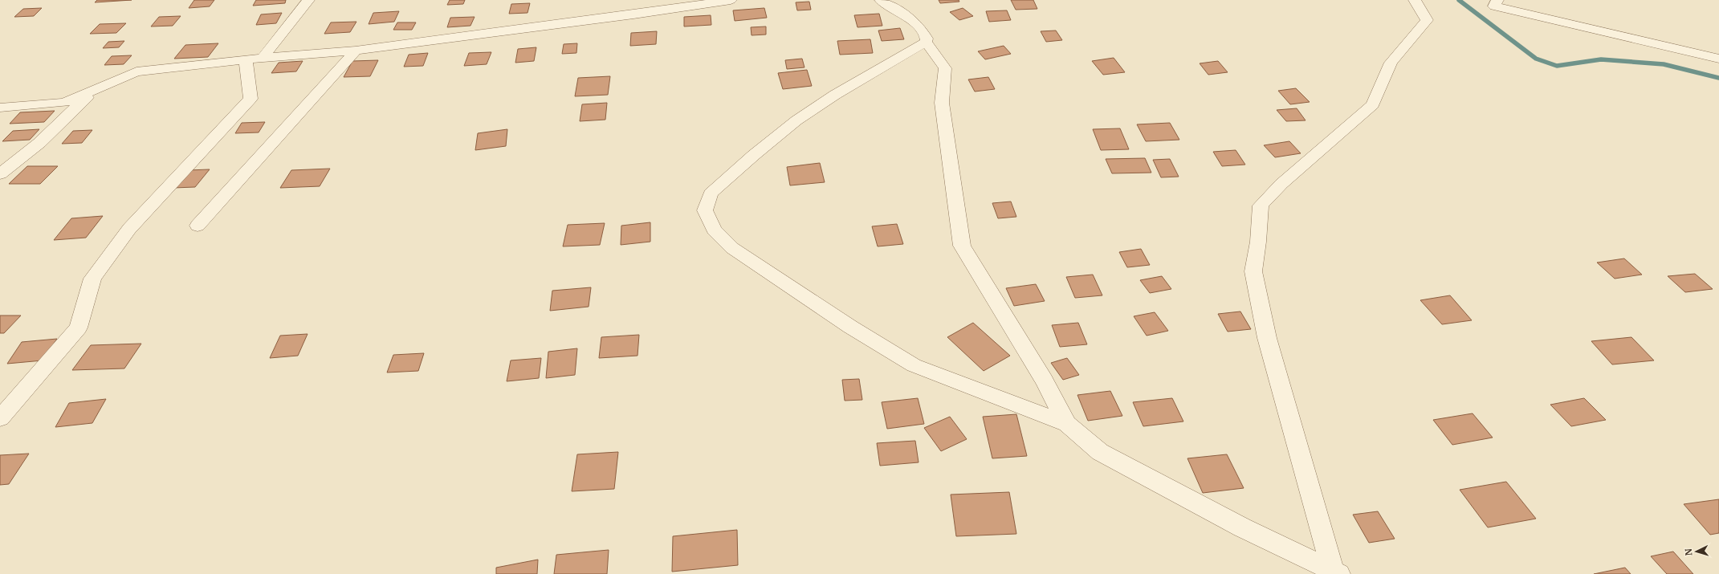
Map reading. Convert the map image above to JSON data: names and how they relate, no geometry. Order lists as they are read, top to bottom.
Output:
{
  "north": "left"
}
